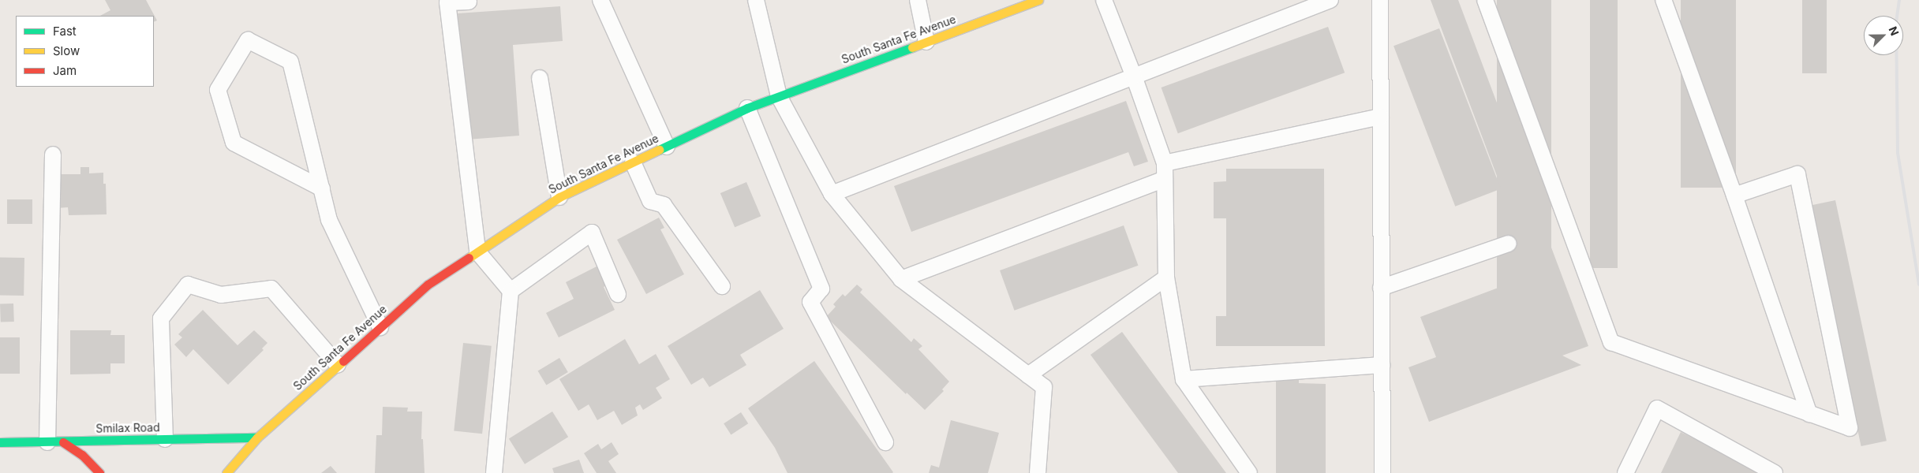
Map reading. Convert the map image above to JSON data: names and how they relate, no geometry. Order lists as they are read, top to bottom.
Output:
{
  "streets": {
    "main road": ["South Santa Fe Avenue", "Smilax Road"]
  },
  "crossings": [
    ["South Santa Fe Avenue", "Smilax Road"]
  ],
  "legend": ["Fast", "Slow", "Jam"],
  "north": "top right"
}
